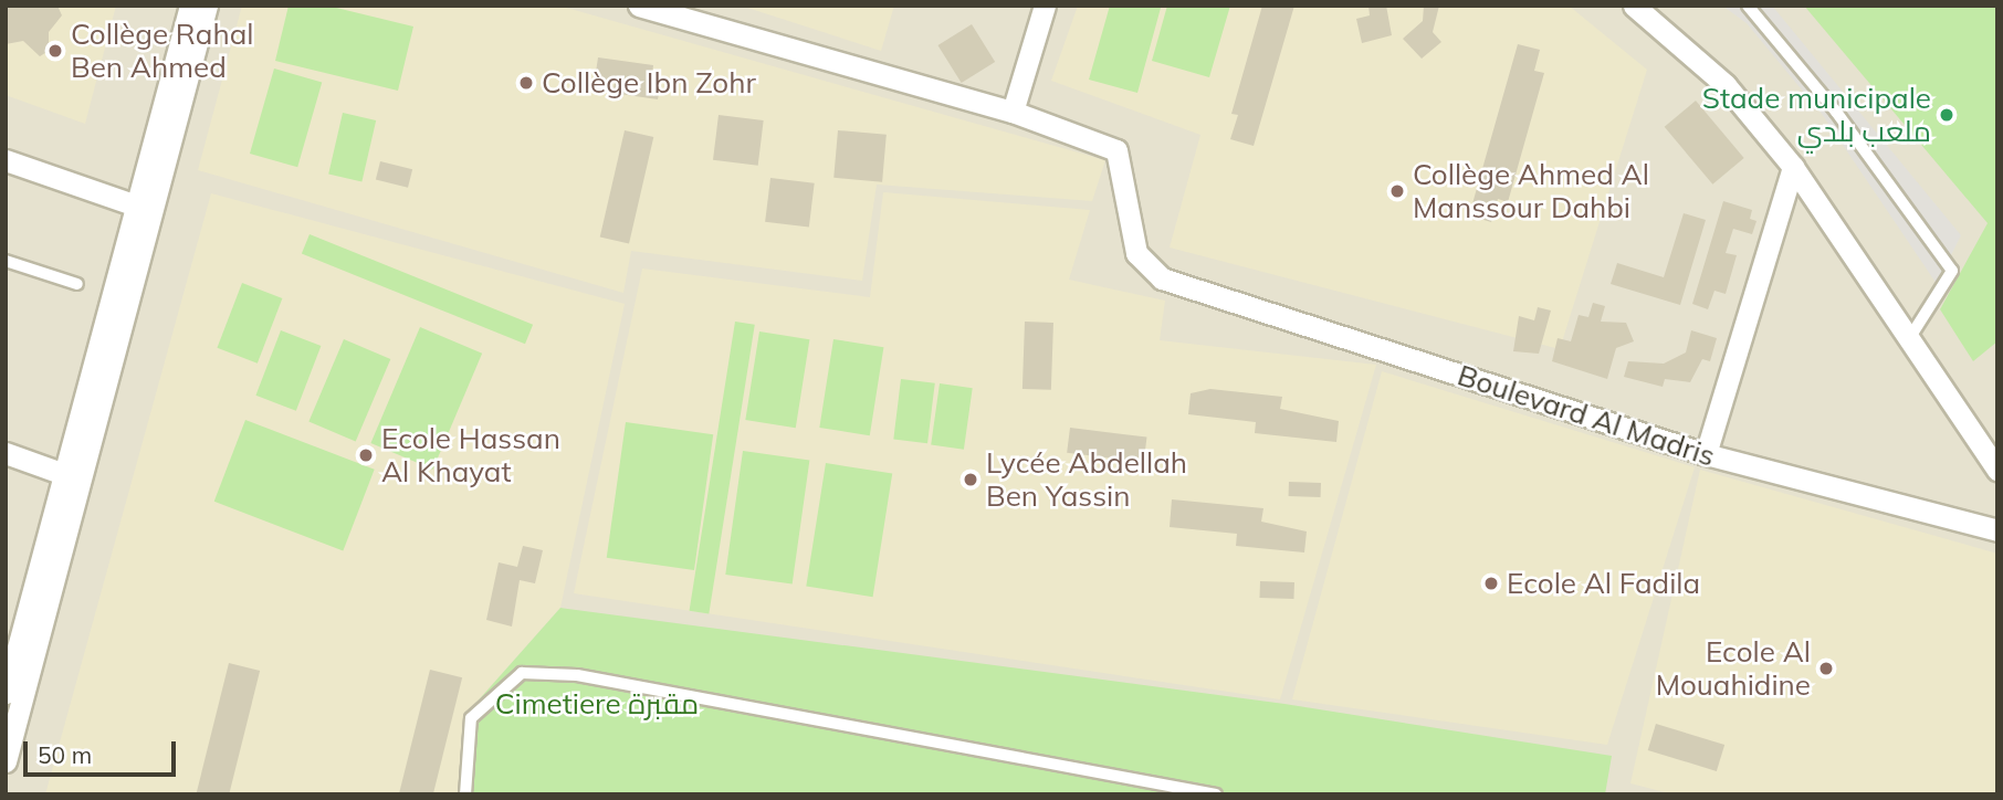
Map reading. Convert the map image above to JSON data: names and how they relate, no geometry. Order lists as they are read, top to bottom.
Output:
{
  "streets": {
    "street": ["Boulevard Al Madris"]
  },
  "parks": ["Cimetiere مقبرة"],
  "places": [
    "Collège Rahal Ben Ahmed",
    "Collège Ibn Zohr",
    "Stade municipale ملعب بلدي",
    "Collège Ahmed Al Manssour Dahbi",
    "Ecole Hassan Al Khayat",
    "Lycée Abdellah Ben Yassin",
    "Ecole Al Fadila",
    "Ecole Al Mouahidine"
  ],
  "scale_bar": "50 m"
}
